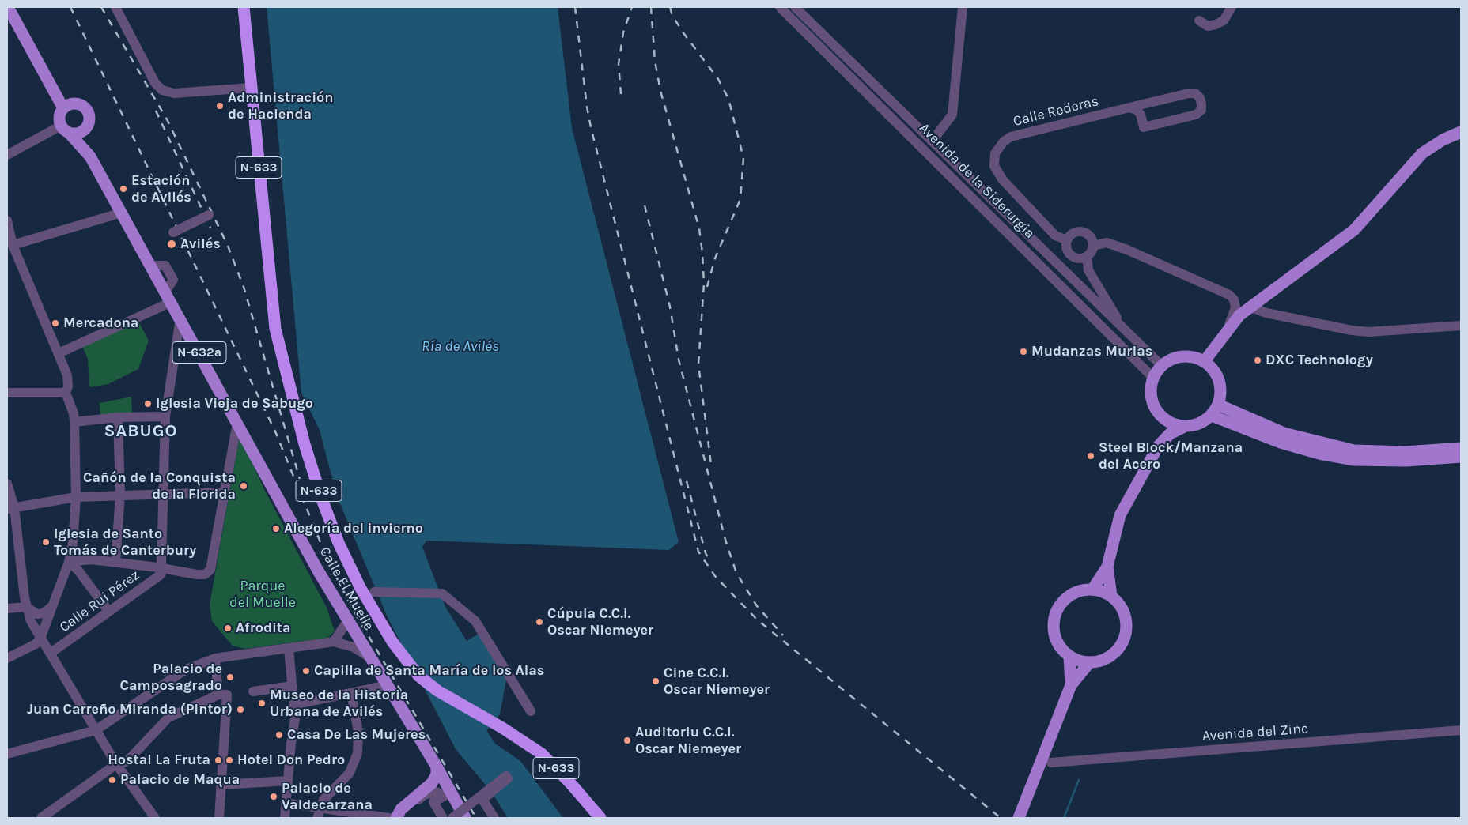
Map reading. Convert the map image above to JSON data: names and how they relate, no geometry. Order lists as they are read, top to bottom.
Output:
{
  "streets": {
    "highway": ["N-633"],
    "main road": ["N-632a", "Calle El Muelle"],
    "street": [
      "Calle Rederas",
      "Avenida de la Siderurgia",
      "Calle Rui Pérez",
      "Avenida del Zinc"
    ]
  },
  "crossings": [
    ["N-632a", "Calle El Muelle"]
  ],
  "districts": ["SABUGO"],
  "water": ["Ría de Avilés"],
  "parks": ["Parque del Muelle"],
  "places": [
    "Administración de Hacienda",
    "Estación de Avilés",
    "Avilés",
    "Mercadona",
    "Mudanzas Murias",
    "DXC Technology",
    "Iglesia Vieja de Sabugo",
    "Steel Block/Manzana del Acero",
    "Cañón de la Conquista de la Florida",
    "Alegoría del invierno",
    "Iglesia de Santo Tomás de Canterbury",
    "Cúpula C.C.I. Oscar Niemeyer",
    "Afrodita",
    "Capilla de Santa María de los Alas",
    "Palacio de Camposagrado",
    "Cine C.C.I. Oscar Niemeyer",
    "Museo de la Historia Urbana de Avilés",
    "Juan Carreño Miranda (Pintor)",
    "Casa De Las Mujeres",
    "Auditoriu C.C.I. Oscar Niemeyer",
    "Hostal La Fruta",
    "Hotel Don Pedro",
    "Palacio de Maqua",
    "Palacio de Valdecarzana"
  ]
}
